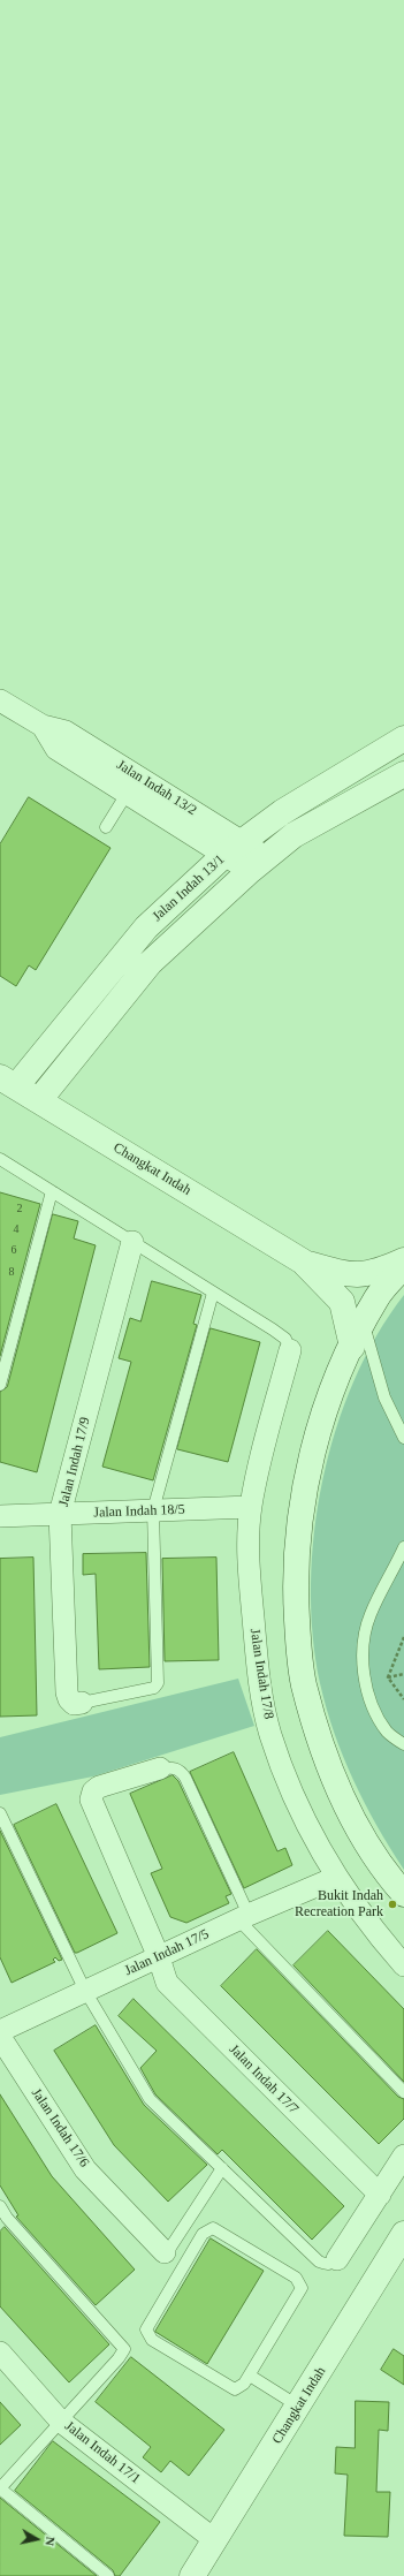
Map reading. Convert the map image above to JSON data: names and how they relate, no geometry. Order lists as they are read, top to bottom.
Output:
{
  "streets": {
    "street": [
      "Jalan Indah 13/2",
      "Jalan Indah 13/1",
      "Changkat Indah",
      "Jalan Indah 17/9",
      "Jalan Indah 18/5",
      "Jalan Indah 17/8",
      "Jalan Indah 17/5",
      "Jalan Indah 17/7",
      "Jalan Indah 17/6",
      "Jalan Indah 17/1"
    ]
  },
  "crossings": [
    ["Jalan Indah 13/2", "Jalan Indah 13/1"],
    ["Jalan Indah 13/1", "Changkat Indah"],
    ["Changkat Indah", "Jalan Indah 17/1"],
    ["Jalan Indah 17/9", "Jalan Indah 18/5"],
    ["Jalan Indah 18/5", "Jalan Indah 17/8"],
    ["Jalan Indah 17/8", "Jalan Indah 17/5"],
    ["Jalan Indah 17/5", "Jalan Indah 17/7"]
  ],
  "places": ["Bukit Indah Recreation Park"],
  "house_numbers": [
    "2",
    "4",
    "6",
    "8"
  ],
  "north": "right"
}
